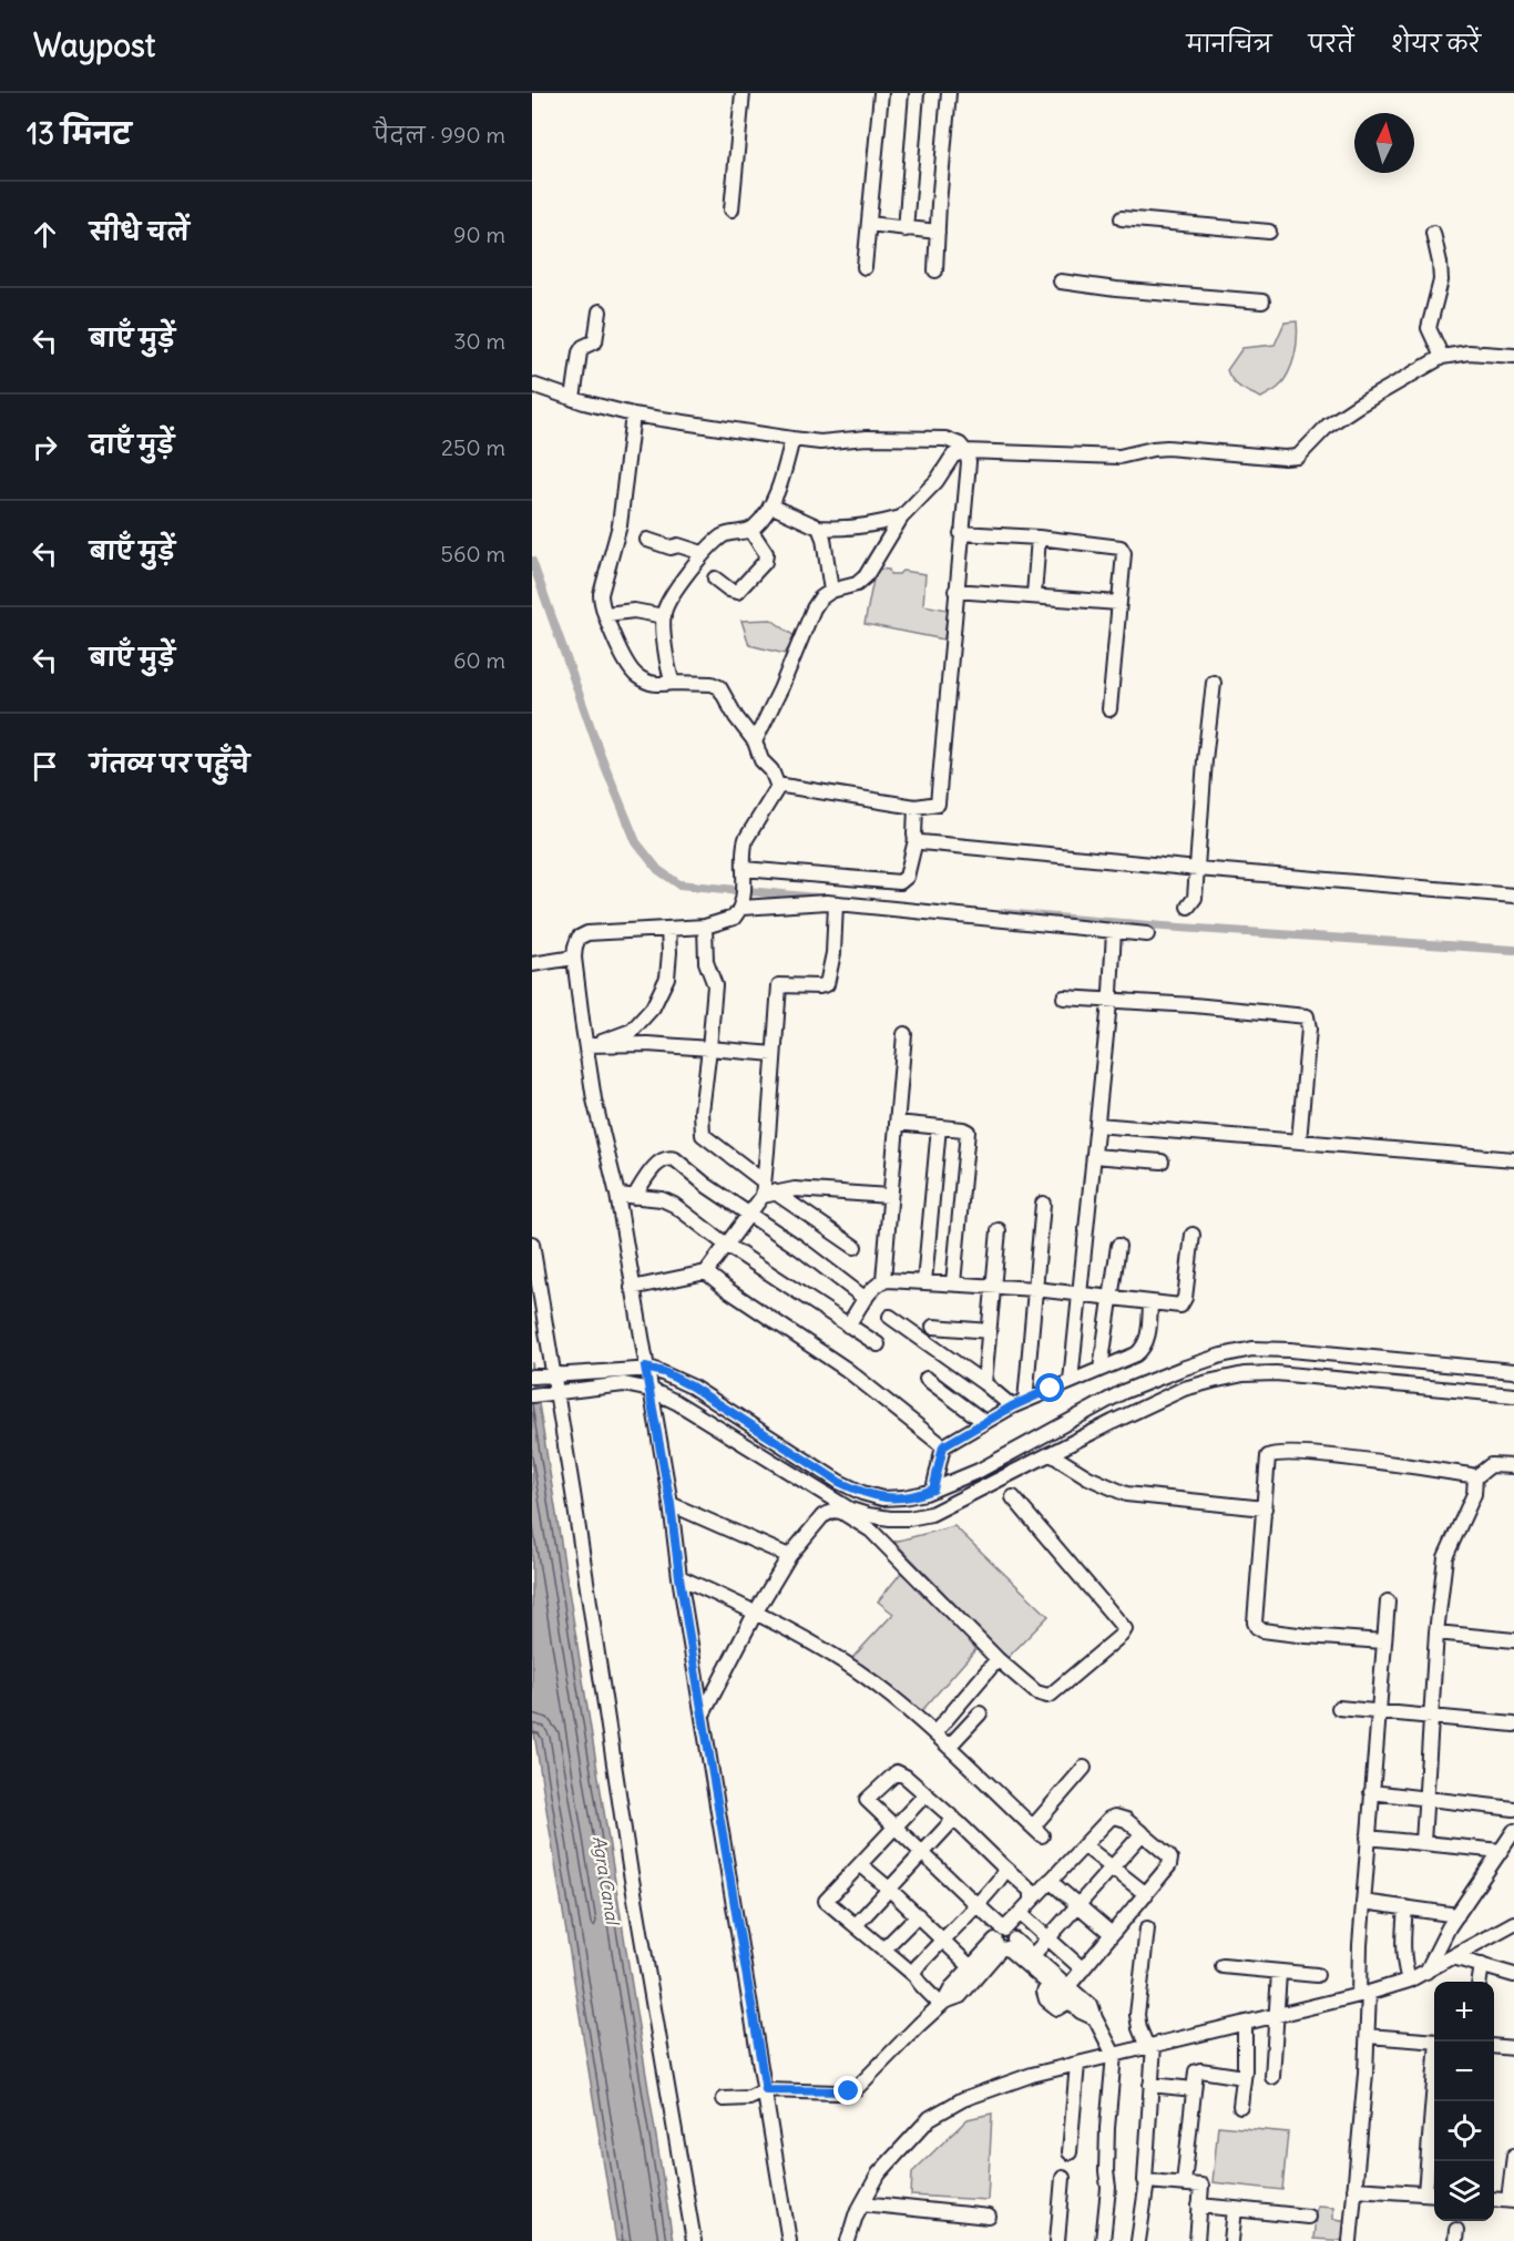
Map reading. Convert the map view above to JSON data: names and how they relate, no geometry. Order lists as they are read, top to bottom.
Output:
{
  "water": ["Agra Canal"],
  "north": "top",
  "page": {
    "header": "Waypost",
    "nav": ["मानचित्र", "परतें", "शेयर करें"],
    "heading": ["13 मिनट", "पैदल · 990 m"],
    "list": [
      ["सीधे चलें", "90 m"],
      ["बाएँ मुड़ें", "30 m"],
      ["दाएँ मुड़ें", "250 m"],
      ["बाएँ मुड़ें", "560 m"],
      ["बाएँ मुड़ें", "60 m"],
      "गंतव्य पर पहुँचे"
    ],
    "map_buttons": ["+", "−"]
  }
}
